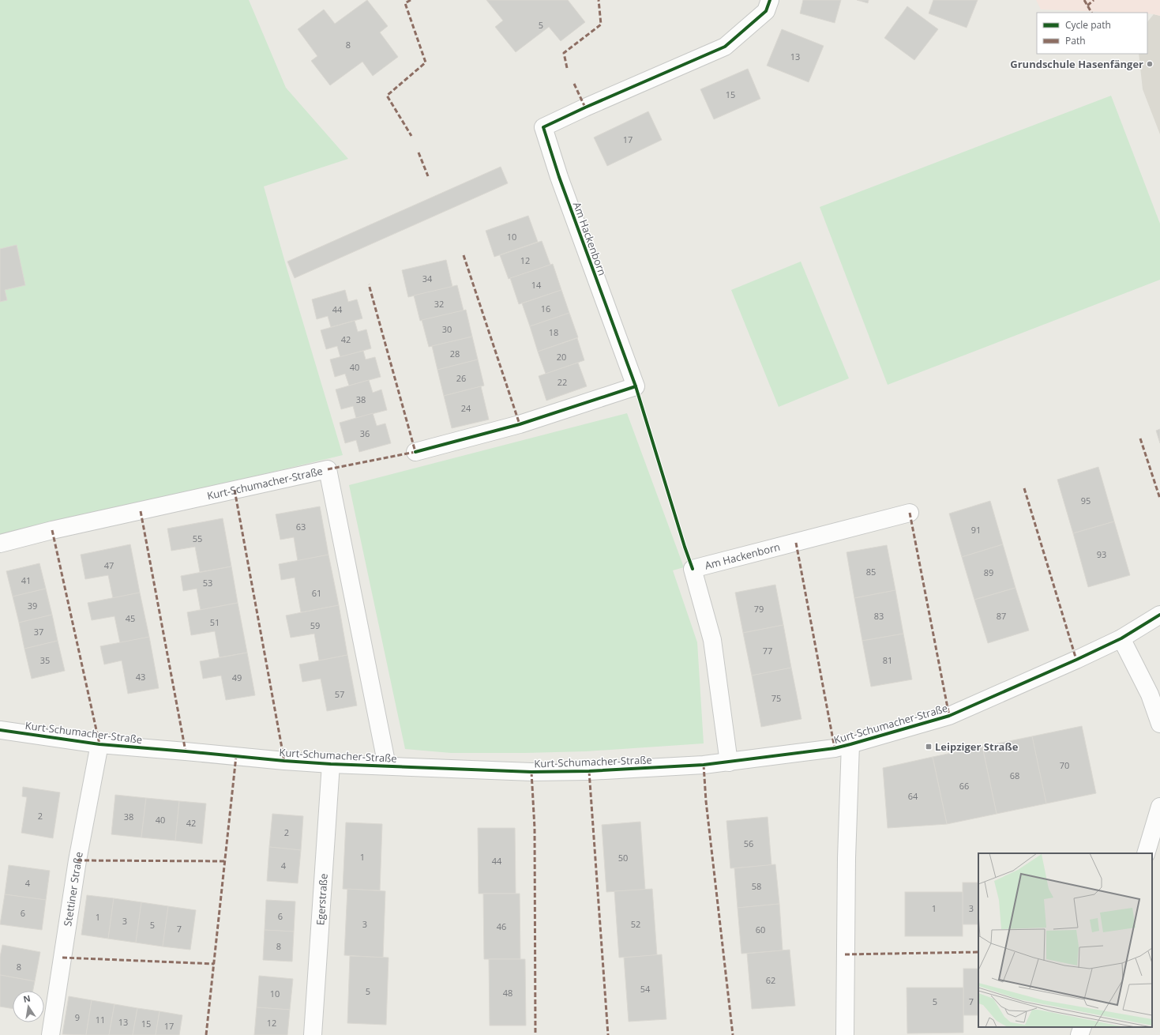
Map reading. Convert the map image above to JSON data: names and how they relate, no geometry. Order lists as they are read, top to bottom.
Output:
{
  "streets": {
    "street": [
      "Am Hackenborn",
      "Kurt-Schumacher-Straße",
      "Stettiner Straße",
      "Egerstraße"
    ]
  },
  "crossings": [
    ["Am Hackenborn", "Kurt-Schumacher-Straße"],
    ["Kurt-Schumacher-Straße", "Stettiner Straße"],
    ["Kurt-Schumacher-Straße", "Egerstraße"]
  ],
  "places": {
    "other": ["Grundschule Hasenfänger"],
    "transit": ["Leipziger Straße"]
  },
  "house_numbers": [
    "5",
    "8",
    "13",
    "15",
    "17",
    "10",
    "12",
    "34",
    "14",
    "32",
    "16",
    "44",
    "30",
    "18",
    "42",
    "28",
    "20",
    "40",
    "26",
    "22",
    "38",
    "24",
    "36",
    "95",
    "63",
    "91",
    "55",
    "93",
    "47",
    "85",
    "89",
    "41",
    "53",
    "61",
    "39",
    "79",
    "83",
    "87",
    "45",
    "51",
    "59",
    "37",
    "77",
    "35",
    "81",
    "43",
    "49",
    "57",
    "75",
    "70",
    "68",
    "66",
    "64",
    "2",
    "38",
    "40",
    "42",
    "2",
    "56",
    "1",
    "50",
    "44",
    "4",
    "4",
    "58",
    "1",
    "3",
    "6",
    "6",
    "1",
    "3",
    "3",
    "52",
    "5",
    "46",
    "7",
    "60",
    "8",
    "8",
    "62",
    "54",
    "5",
    "48",
    "10",
    "5",
    "7",
    "9",
    "11",
    "13",
    "12",
    "15",
    "17"
  ],
  "legend": ["Cycle path", "Path"],
  "north": "top"
}
